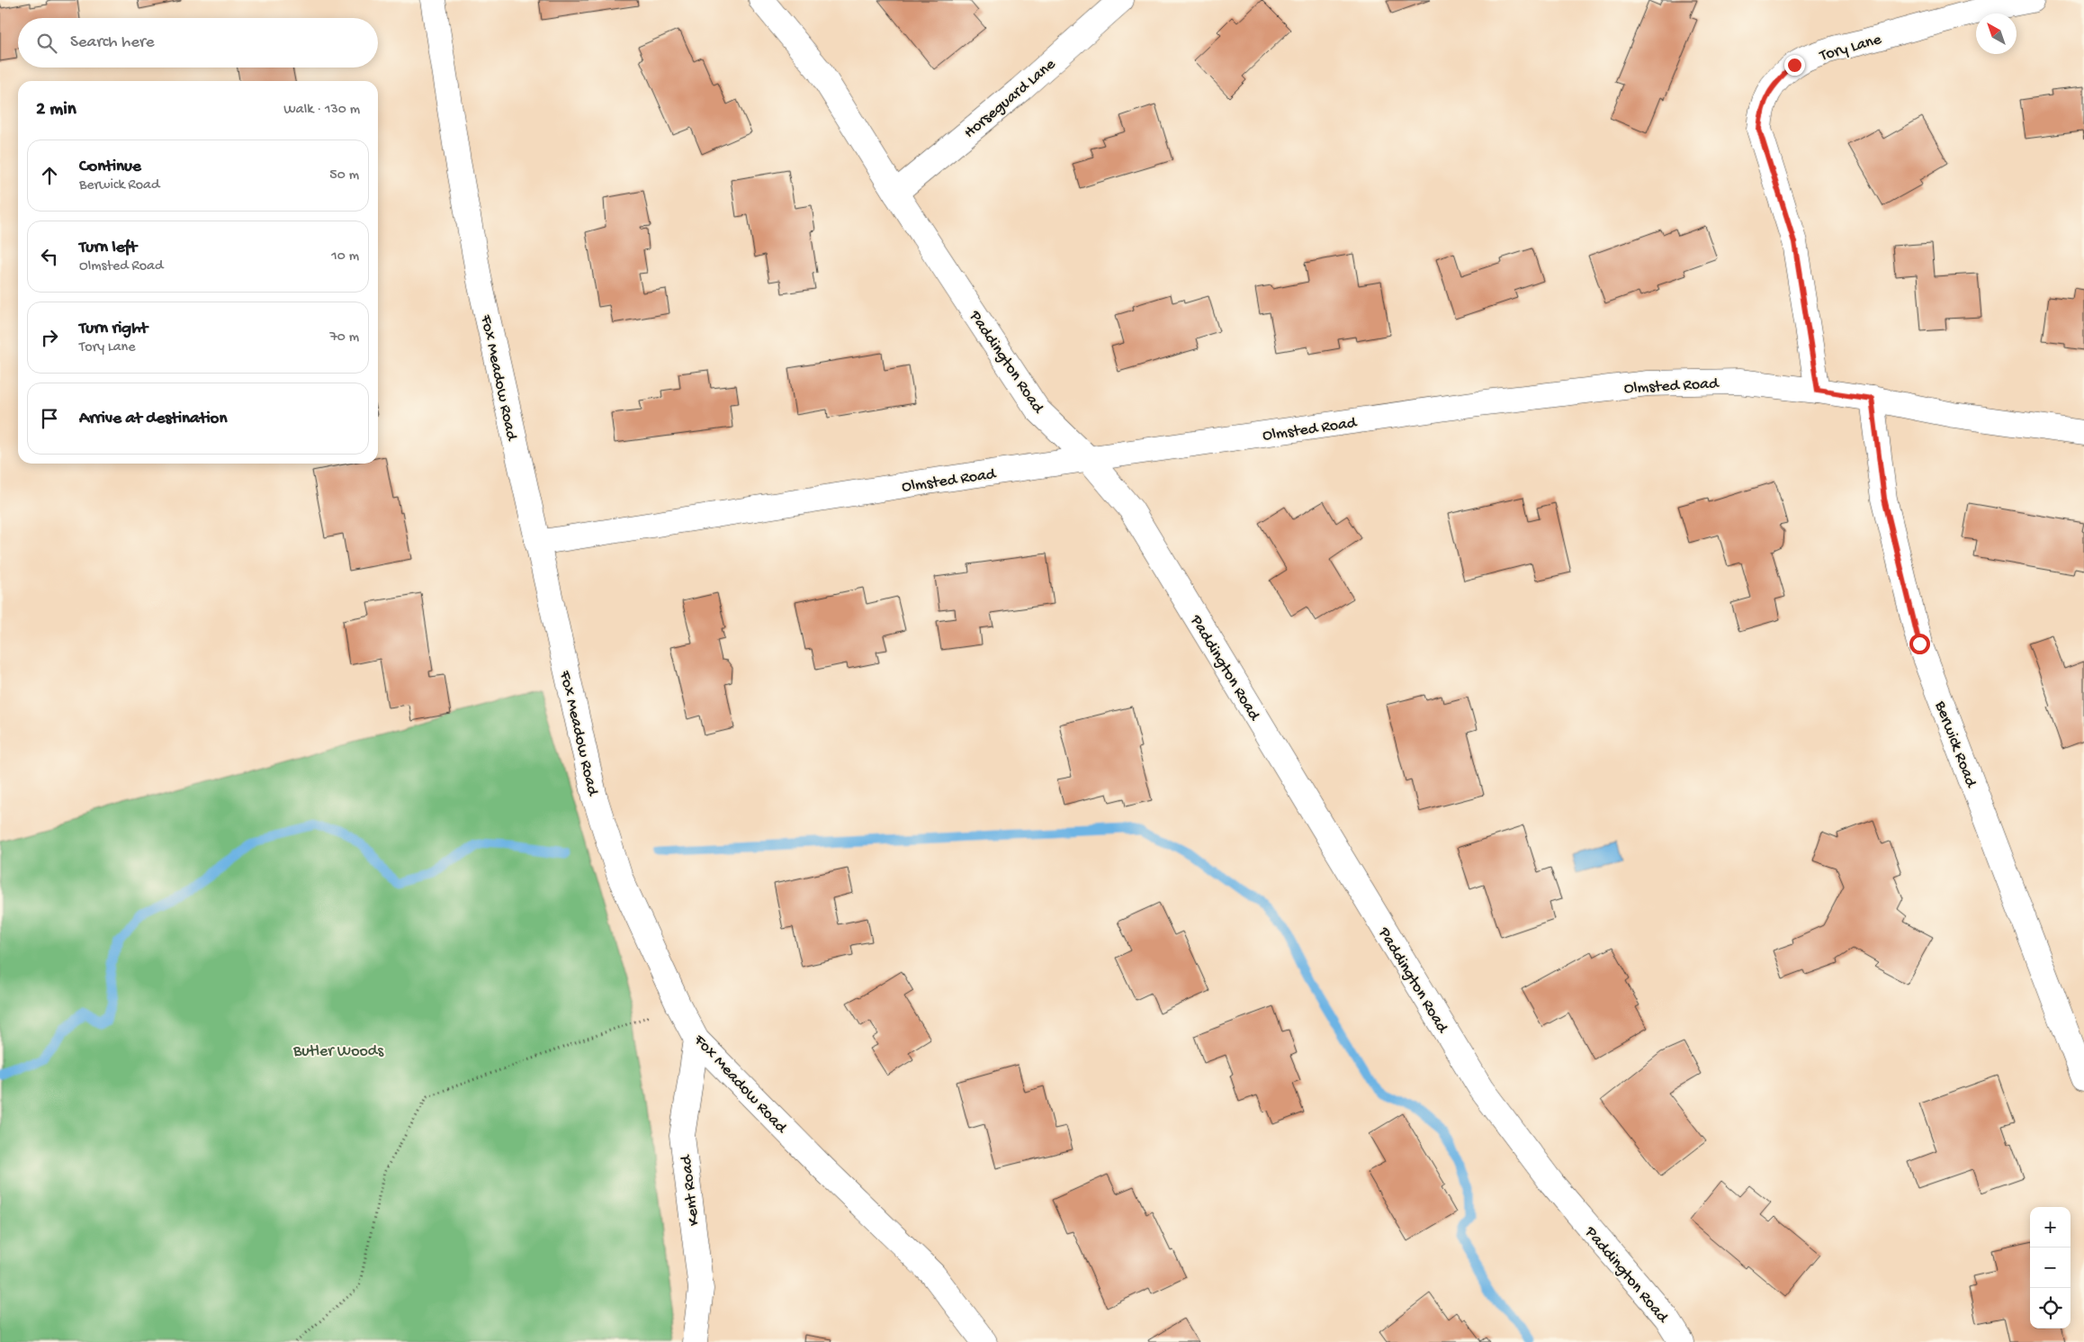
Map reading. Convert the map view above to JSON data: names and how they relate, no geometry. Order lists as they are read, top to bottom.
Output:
{
  "streets": {
    "street": [
      "Tory Lane",
      "Horseguard Lane",
      "Paddington Road",
      "Fox Meadow Road",
      "Olmsted Road",
      "Berwick Road",
      "Kent Road"
    ]
  },
  "crossings": [
    ["Tory Lane", "Olmsted Road"],
    ["Horseguard Lane", "Paddington Road"],
    ["Paddington Road", "Olmsted Road"],
    ["Fox Meadow Road", "Olmsted Road"],
    ["Fox Meadow Road", "Kent Road"],
    ["Olmsted Road", "Berwick Road"]
  ],
  "parks": ["Butler Woods"],
  "north": "top left",
  "page": {
    "search": "Search here",
    "heading": ["2 min", "Walk · 130 m"],
    "list": [
      ["Continue", "Berwick Road", "50 m"],
      ["Turn left", "Olmsted Road", "10 m"],
      ["Turn right", "Tory Lane", "70 m"],
      "Arrive at destination"
    ],
    "map_buttons": ["+", "−"]
  }
}
